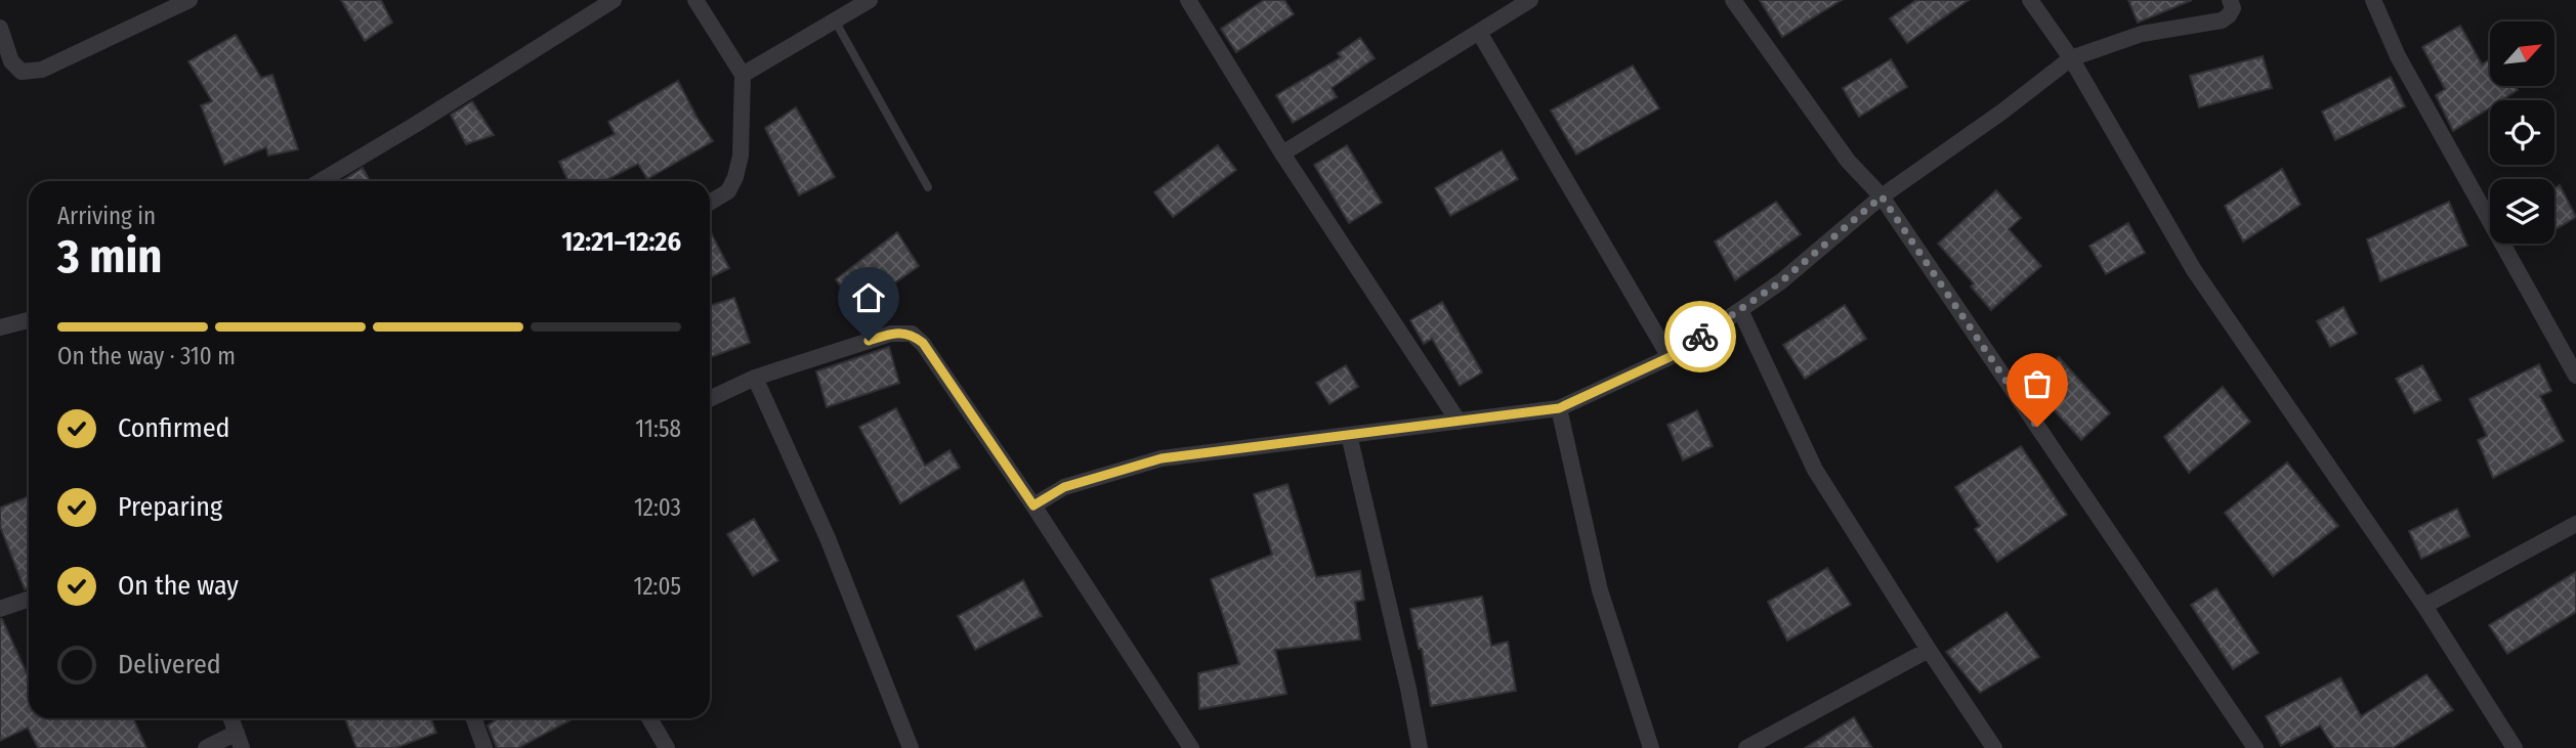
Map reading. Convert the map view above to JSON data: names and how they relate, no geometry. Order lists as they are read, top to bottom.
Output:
{
  "north": "top right",
  "page": {
    "heading": ["3 min", "Arriving in", "12:21–12:26"],
    "bar": "On the way · 310 m",
    "list": [
      ["Confirmed", "11:58"],
      ["Preparing", "12:03"],
      ["On the way", "12:05"],
      "Delivered"
    ]
  }
}
